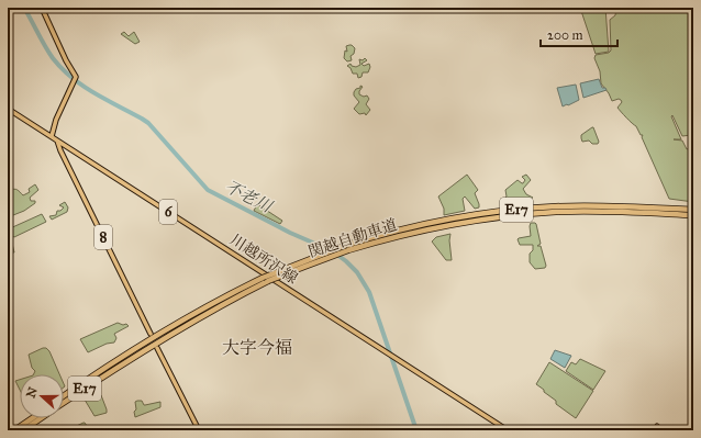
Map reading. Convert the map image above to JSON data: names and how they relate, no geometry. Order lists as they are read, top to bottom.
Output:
{
  "streets": {
    "highway": ["E17", "関越自動車道"],
    "main road": ["6", "8", "川越所沢線"]
  },
  "crossings": [
    ["8", "川越所沢線"]
  ],
  "districts": ["大字今福"],
  "water": ["不老川"],
  "scale_bar": "200 m",
  "north": "left"
}
